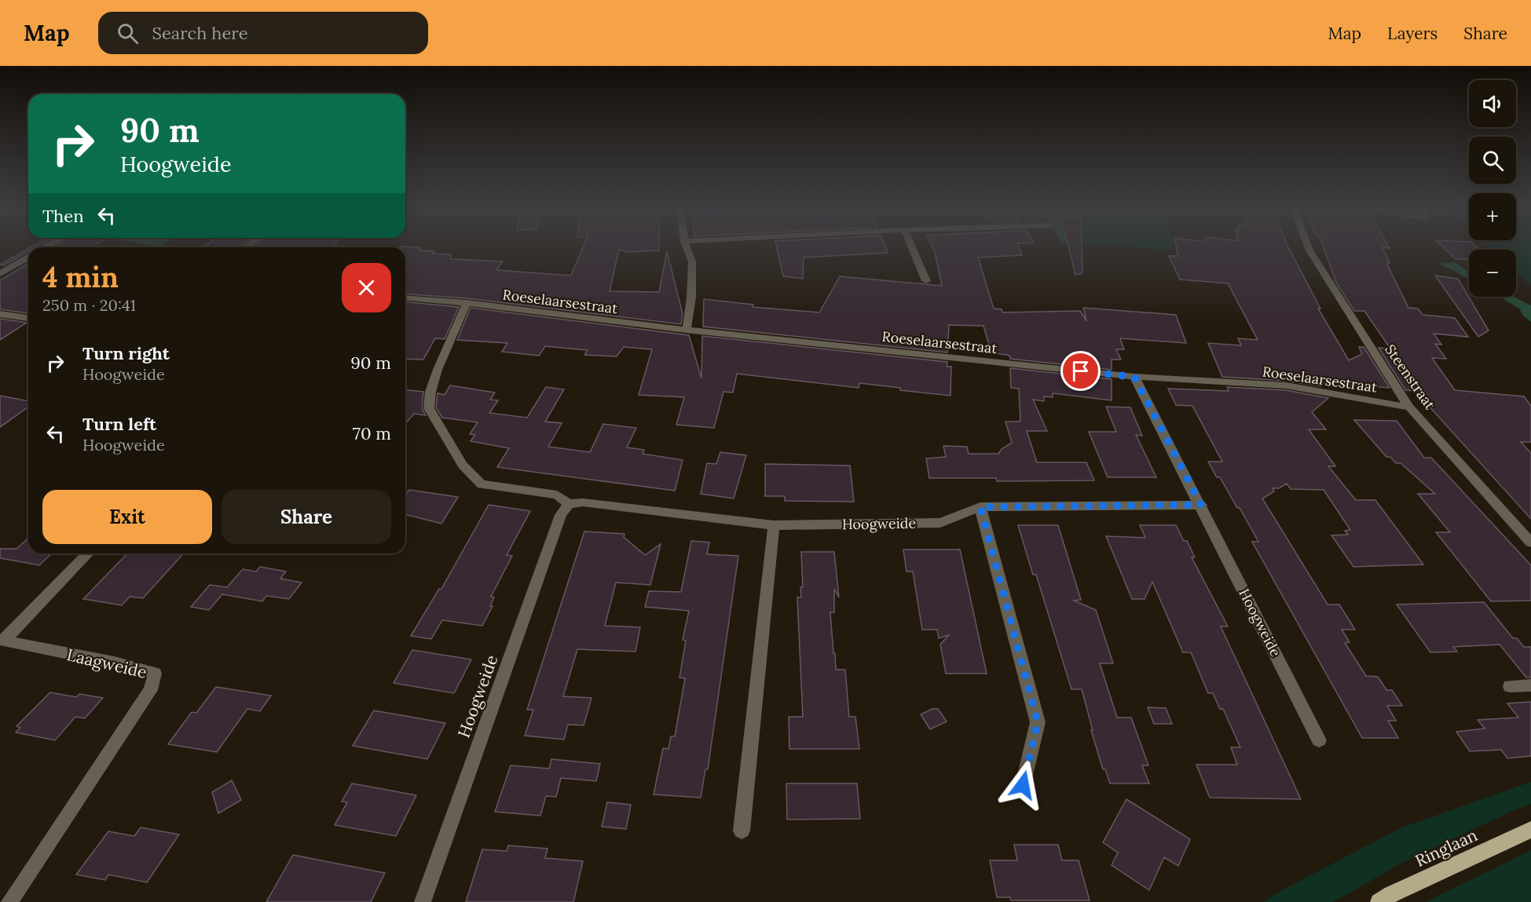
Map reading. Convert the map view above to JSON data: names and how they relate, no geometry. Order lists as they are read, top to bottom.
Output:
{
  "streets": {
    "main road": ["Ringlaan"],
    "street": [
      "Roeselaarsestraat",
      "Steenstraat",
      "Hoogweide",
      "Laagweide"
    ]
  },
  "crossings": [
    ["Roeselaarsestraat", "Steenstraat"],
    ["Roeselaarsestraat", "Hoogweide"]
  ],
  "page": {
    "header": "Map",
    "search": "Search here",
    "nav": ["Map", "Layers", "Share"],
    "map_buttons": ["+", "−"],
    "turn": ["90 m", "Hoogweide"],
    "then": "Then",
    "heading": ["4 min", "250 m · 20:41"],
    "list": [
      {
        "name": "Turn right",
        "note": "Hoogweide",
        "value": "90 m"
      },
      {
        "name": "Turn left",
        "note": "Hoogweide",
        "value": "70 m"
      }
    ],
    "buttons": ["Exit", "Share"]
  }
}
